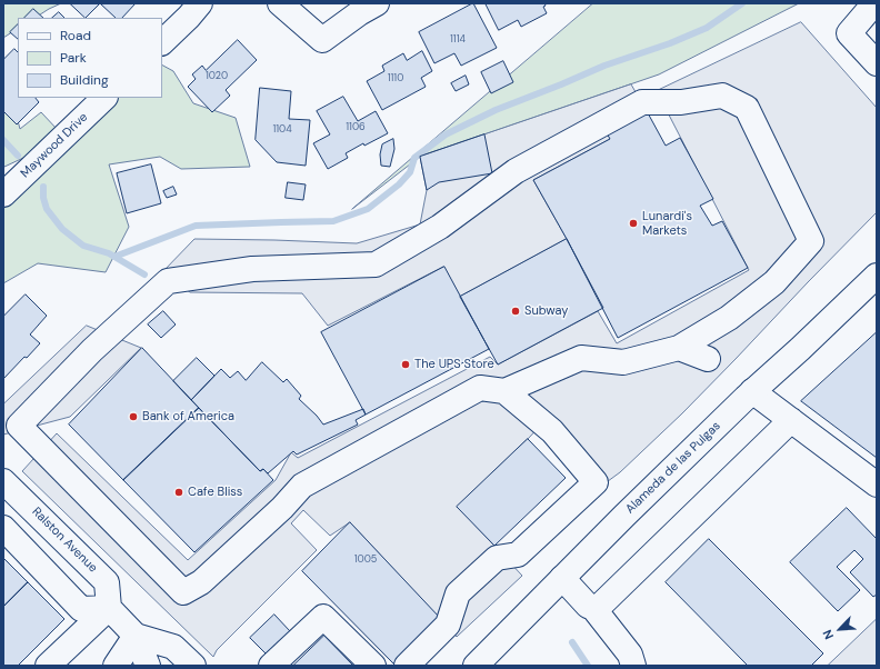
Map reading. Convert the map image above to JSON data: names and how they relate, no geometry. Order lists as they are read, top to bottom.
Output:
{
  "streets": {
    "main road": ["Maywood Drive", "Alameda de las Pulgas", "Ralston Avenue"]
  },
  "places": [
    "Lunardi's Markets",
    "Subway",
    "The UPS Store",
    "Bank of America",
    "Cafe Bliss"
  ],
  "house_numbers": [
    "1114",
    "1020",
    "1110",
    "1106",
    "1104",
    "1005"
  ],
  "legend": ["Road", "Park", "Building"],
  "north": "bottom left"
}
